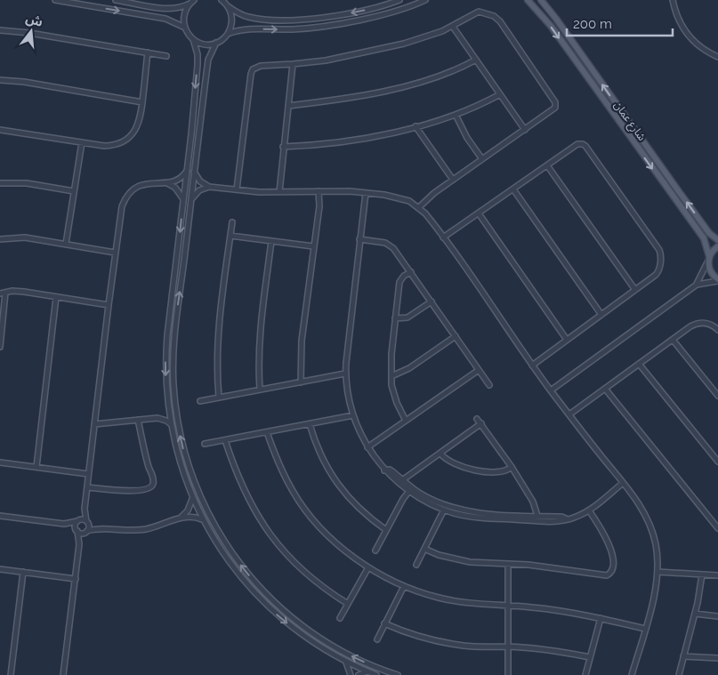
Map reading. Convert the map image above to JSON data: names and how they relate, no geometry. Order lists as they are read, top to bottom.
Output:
{
  "streets": {
    "main road": ["شارع عمان"]
  },
  "scale_bar": "200 m",
  "north": "top"
}
